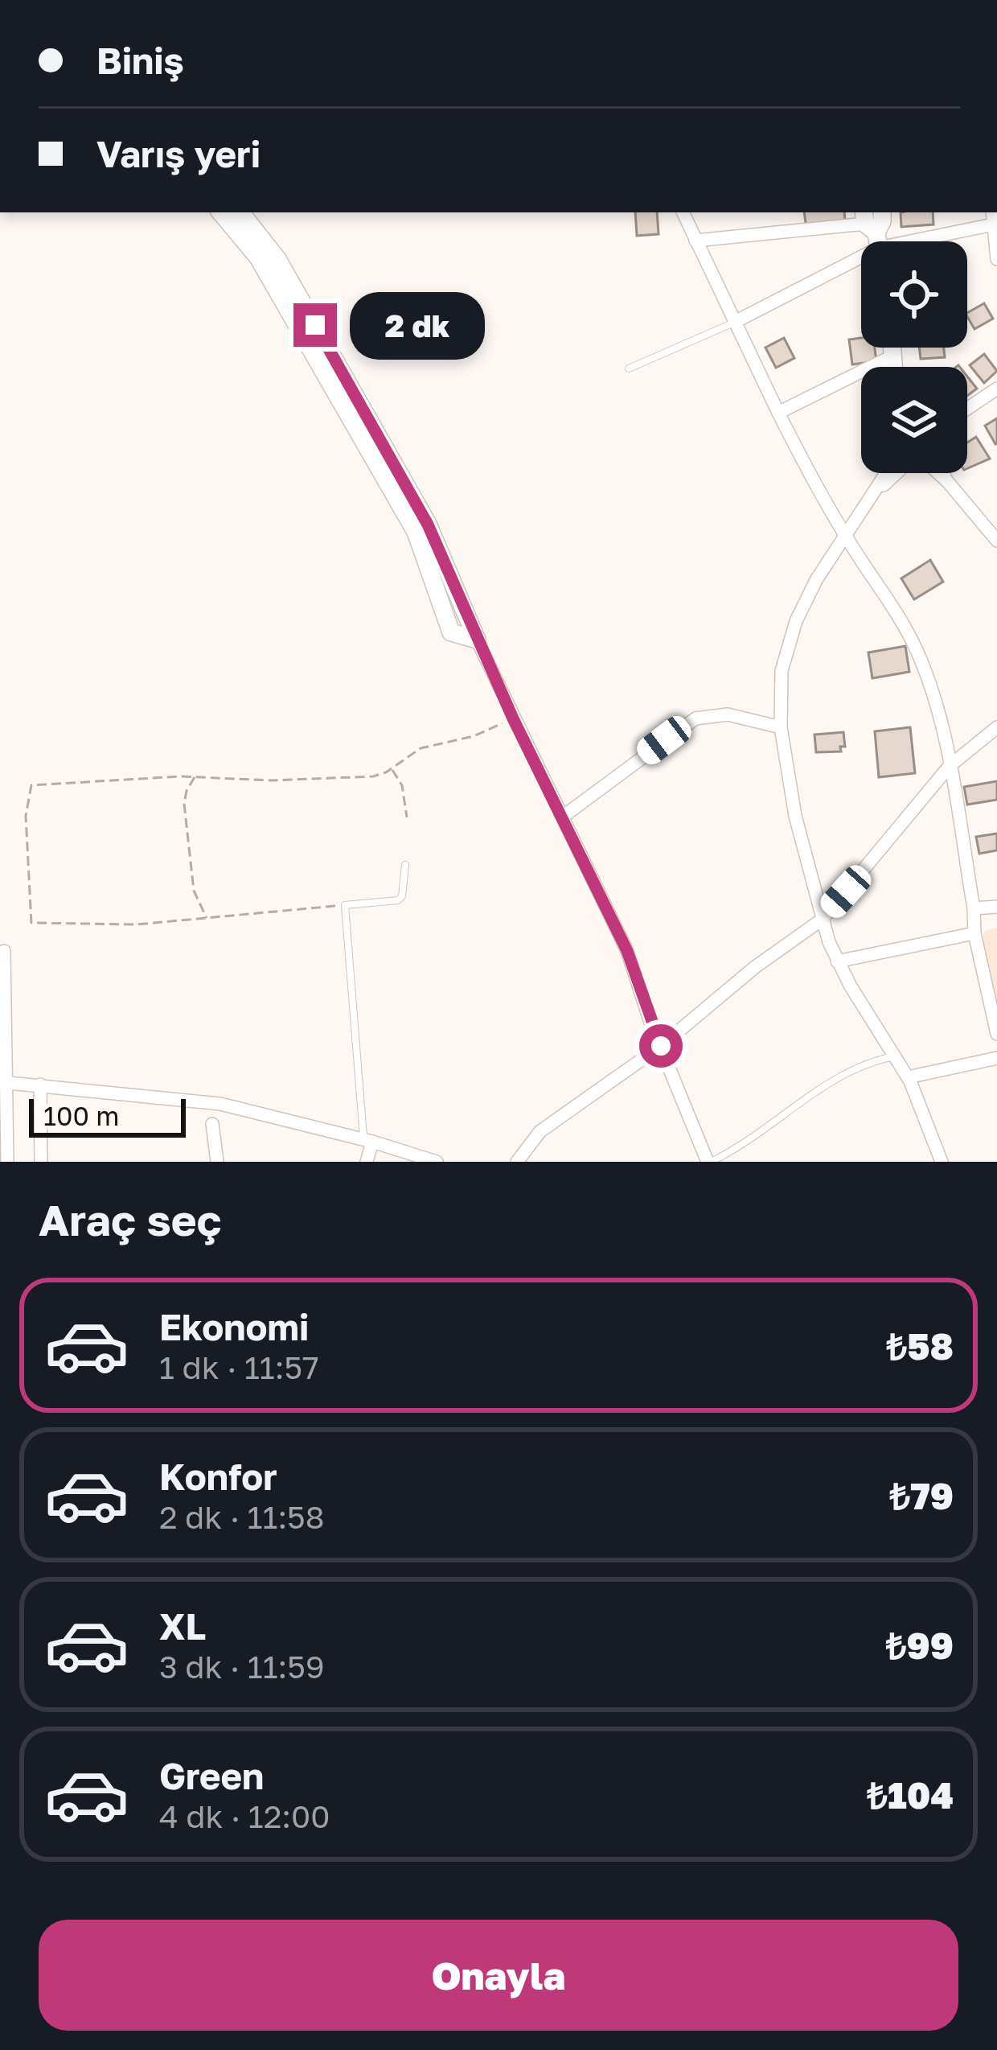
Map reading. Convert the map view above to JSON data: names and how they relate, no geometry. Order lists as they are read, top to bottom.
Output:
{
  "scale_bar": "100 m",
  "page": {
    "banner": ["Biniş", "Varış yeri"],
    "bubble": "2 dk",
    "scale": "100 m",
    "heading": "Araç seç",
    "list": [
      {
        "name": "Ekonomi",
        "note": "1 dk · 11:57",
        "value": "₺58"
      },
      {
        "name": "Konfor",
        "note": "2 dk · 11:58",
        "value": "₺79"
      },
      {
        "name": "XL",
        "note": "3 dk · 11:59",
        "value": "₺99"
      },
      {
        "name": "Green",
        "note": "4 dk · 12:00",
        "value": "₺104"
      }
    ],
    "buttons": "Onayla"
  }
}
